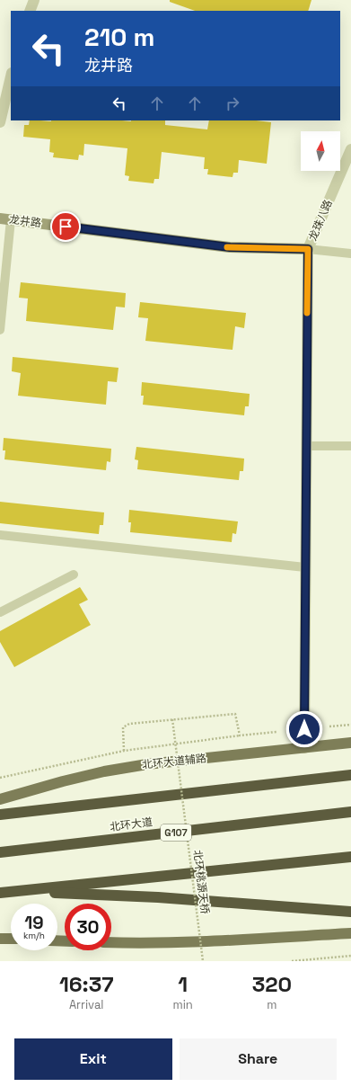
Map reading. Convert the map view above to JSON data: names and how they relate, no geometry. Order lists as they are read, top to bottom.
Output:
{
  "streets": {
    "highway": ["北环大道", "G107"],
    "main road": ["北环大道辅路"],
    "street": ["龙珠八路", "龙井路"],
    "path": ["北环桃源天桥"]
  },
  "crossings": [
    ["龙珠八路", "龙井路"],
    ["龙珠八路", "北环大道辅路"]
  ],
  "north": "top",
  "page": {
    "turn": ["210 m", "龙井路"],
    "speed": "19 km/h",
    "limit": "30",
    "eta": [
      "16:37",
      "Arrival",
      "1",
      "min",
      "320",
      "m"
    ],
    "buttons": ["Exit", "Share"]
  }
}
